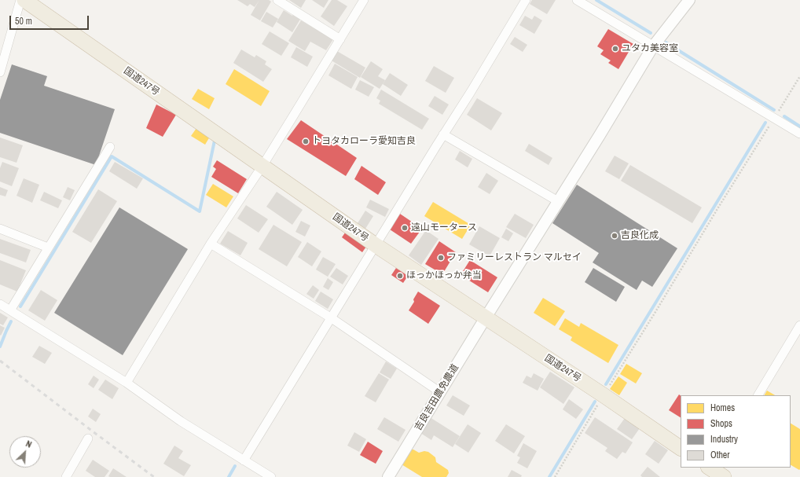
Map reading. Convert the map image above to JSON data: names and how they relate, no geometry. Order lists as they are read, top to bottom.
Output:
{
  "streets": {
    "highway": ["国道247号"],
    "street": ["吉良吉田農免農道"]
  },
  "crossings": [
    ["国道247号", "吉良吉田農免農道"]
  ],
  "places": [
    "ユタカ美容室",
    "トヨタカローラ愛知吉良",
    "遠山モータース",
    "吉良化成",
    "ファミリーレストラン マルセイ",
    "ほっかほっか弁当"
  ],
  "legend": [
    "Homes",
    "Shops",
    "Industry",
    "Other"
  ],
  "scale_bar": "50 m",
  "north": "top right"
}
